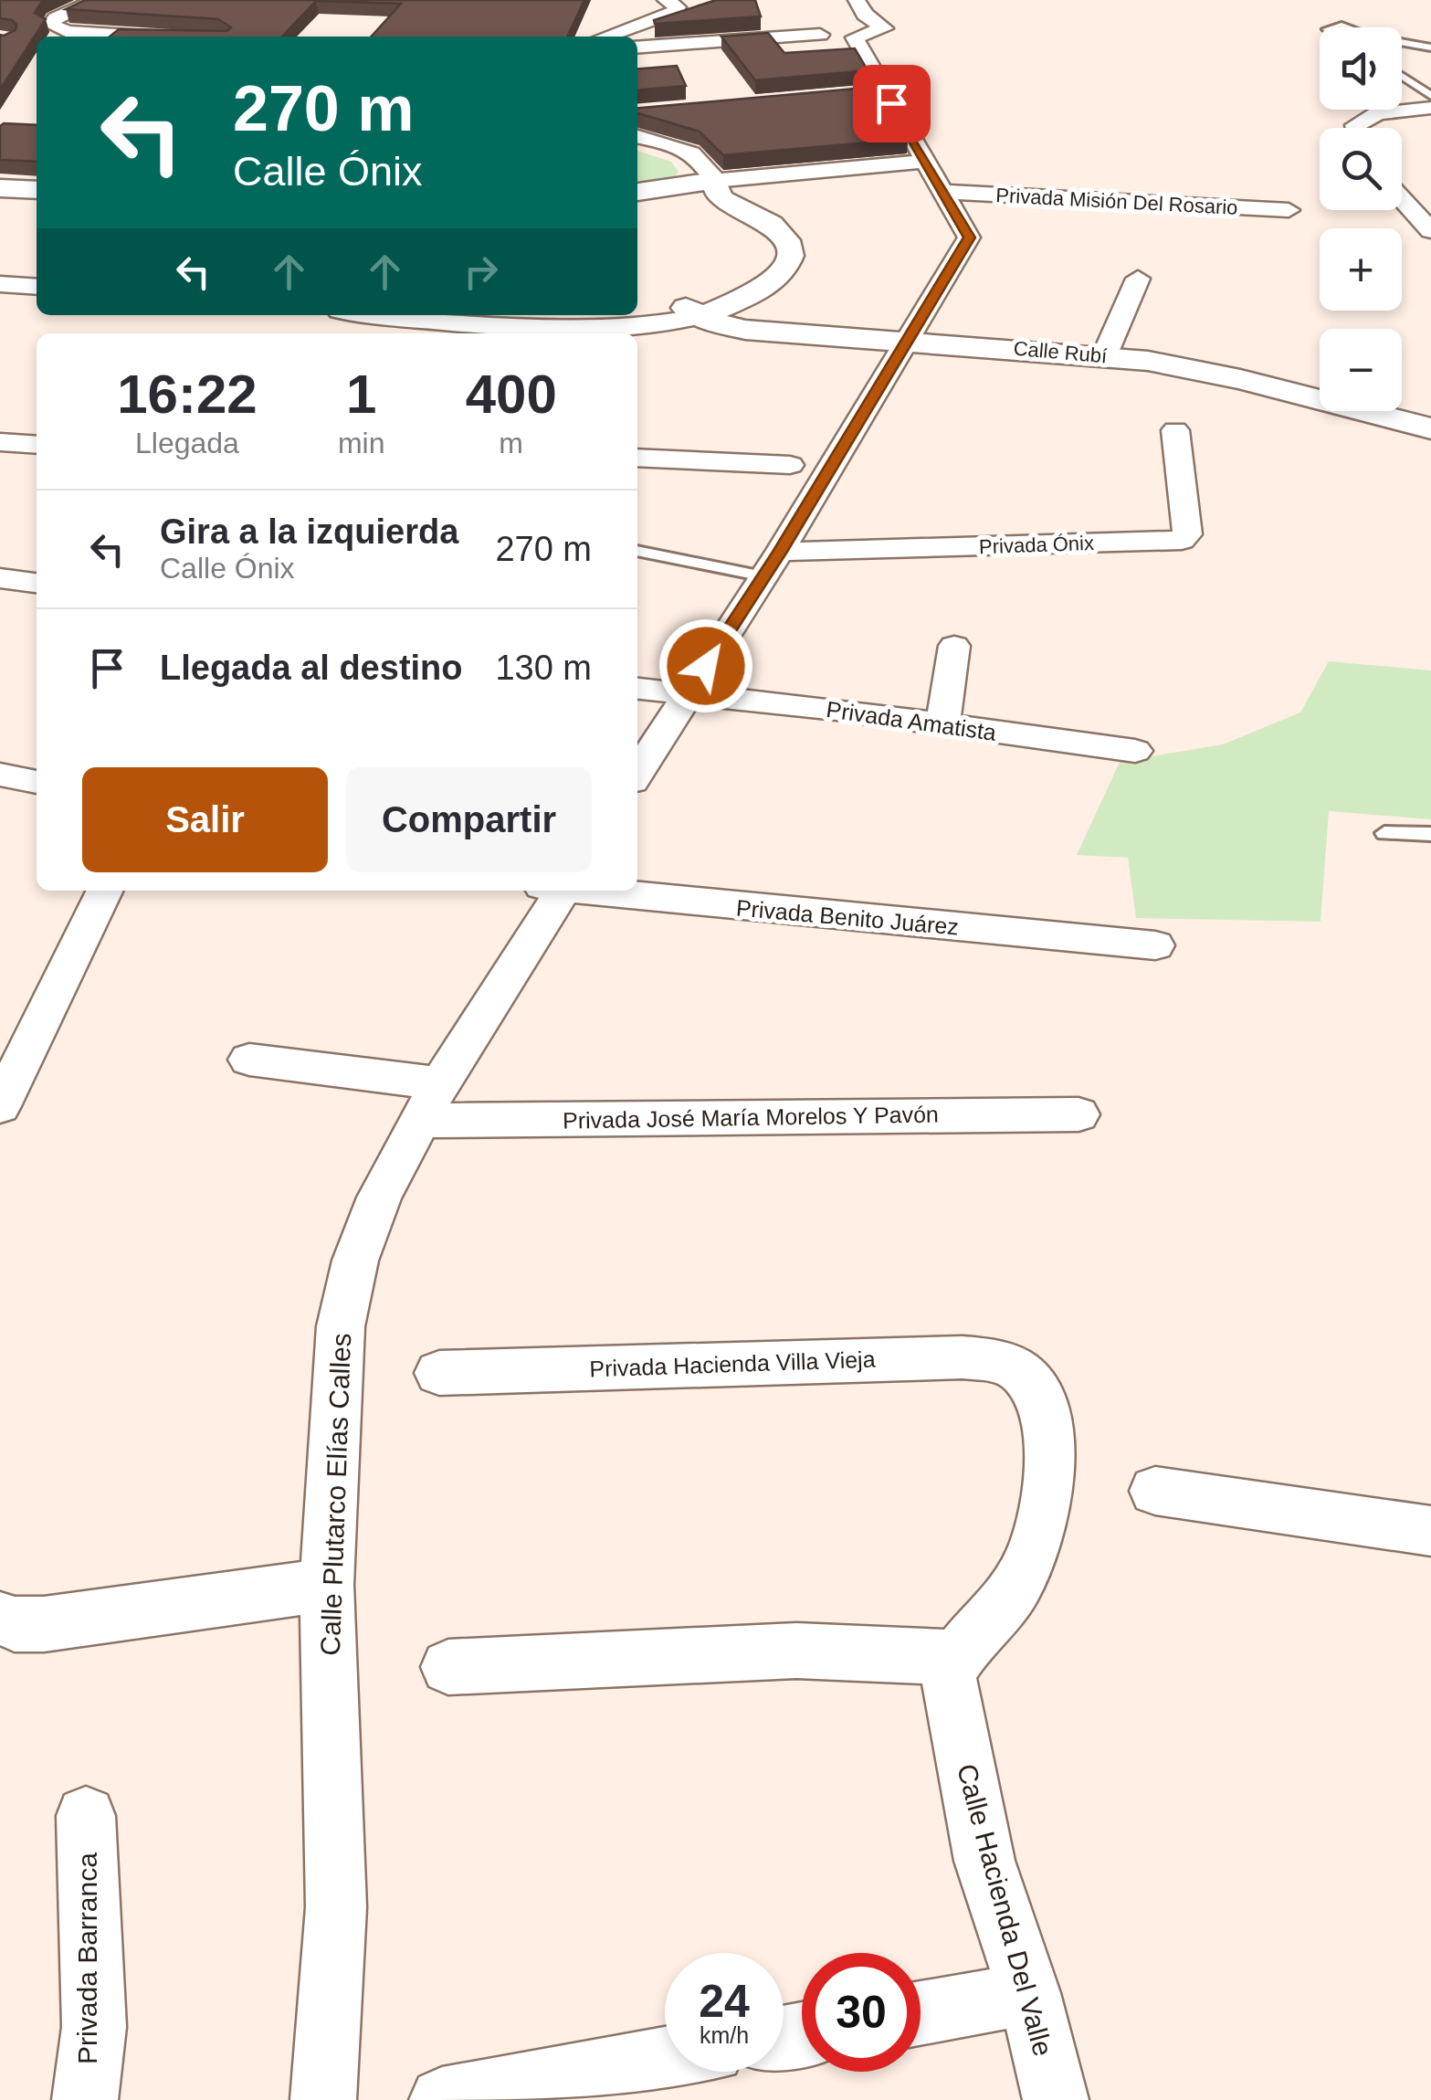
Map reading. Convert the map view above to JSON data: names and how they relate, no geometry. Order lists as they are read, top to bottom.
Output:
{
  "streets": {
    "street": [
      "Privada Misión Del Rosario",
      "Calle Rubí",
      "Privada Ónix",
      "Privada Amatista",
      "Privada Benito Juárez",
      "Privada José María Morelos Y Pavón",
      "Privada Hacienda Villa Vieja",
      "Calle Plutarco Elías Calles",
      "Calle Hacienda Del Valle",
      "Privada Barranca"
    ]
  },
  "crossings": [
    ["Privada José María Morelos Y Pavón", "Calle Plutarco Elías Calles"],
    ["Privada Hacienda Villa Vieja", "Calle Hacienda Del Valle"]
  ],
  "page": {
    "map_buttons": ["+", "−"],
    "turn": ["270 m", "Calle Ónix"],
    "eta": [
      "16:22",
      "Llegada",
      "1",
      "min",
      "400",
      "m"
    ],
    "list": [
      {
        "name": "Gira a la izquierda",
        "note": "Calle Ónix",
        "value": "270 m"
      },
      {
        "name": "Llegada al destino",
        "value": "130 m"
      }
    ],
    "buttons": ["Salir", "Compartir"],
    "speed": "24 km/h",
    "limit": "30"
  }
}
